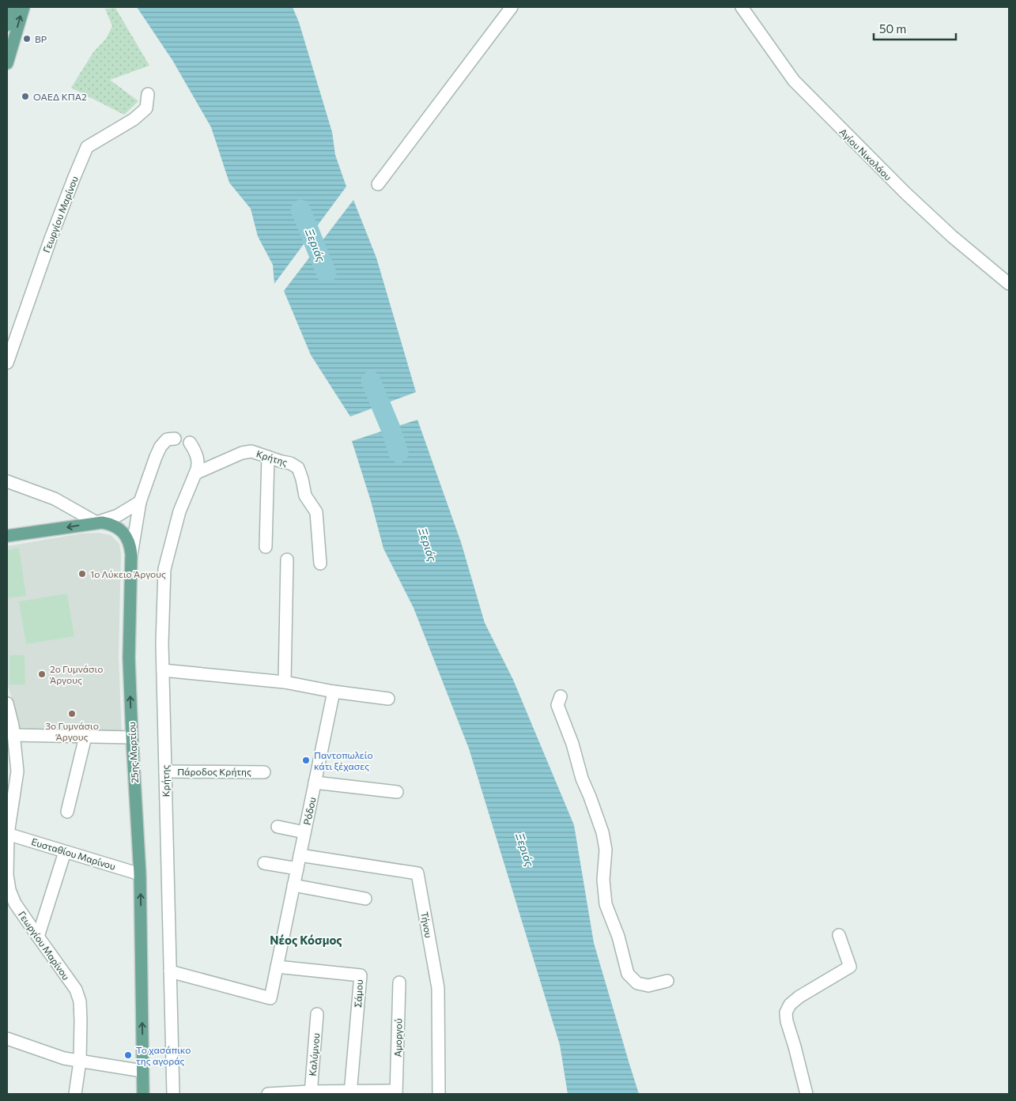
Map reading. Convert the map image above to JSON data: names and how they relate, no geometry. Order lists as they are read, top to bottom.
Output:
{
  "streets": {
    "main road": ["25ης Μαρτίου"],
    "street": [
      "Αγίου Νικολάου",
      "Γεωργίου Μαρίνου",
      "Κρήτης",
      "Πάροδος Κρήτης",
      "Ρόδου",
      "Ευσταθίου Μαρίνου",
      "Τήνου",
      "Σάμου",
      "Αμοργού",
      "Καλύμνου"
    ]
  },
  "crossings": [
    ["Γεωργίου Μαρίνου", "Ευσταθίου Μαρίνου"],
    ["Κρήτης", "Πάροδος Κρήτης"],
    ["Κρήτης", "Ρόδου"],
    ["25ης Μαρτίου", "Ευσταθίου Μαρίνου"],
    ["Ρόδου", "Τήνου"],
    ["Ρόδου", "Σάμου"]
  ],
  "one_way": ["25ης Μαρτίου"],
  "districts": ["Νέος Κόσμος"],
  "water": ["Ξεριάς"],
  "places": [
    "BP",
    "ΟΑΕΔ ΚΠΑ2",
    "1ο Λύκειο Άργους",
    "2ο Γυμνάσιο Άργους",
    "3ο Γυμνάσιο Άργους",
    "Παντοπωλείο κάτι ξέχασες",
    "Το χασάπικο της αγοράς"
  ],
  "scale_bar": "50 m"
}
